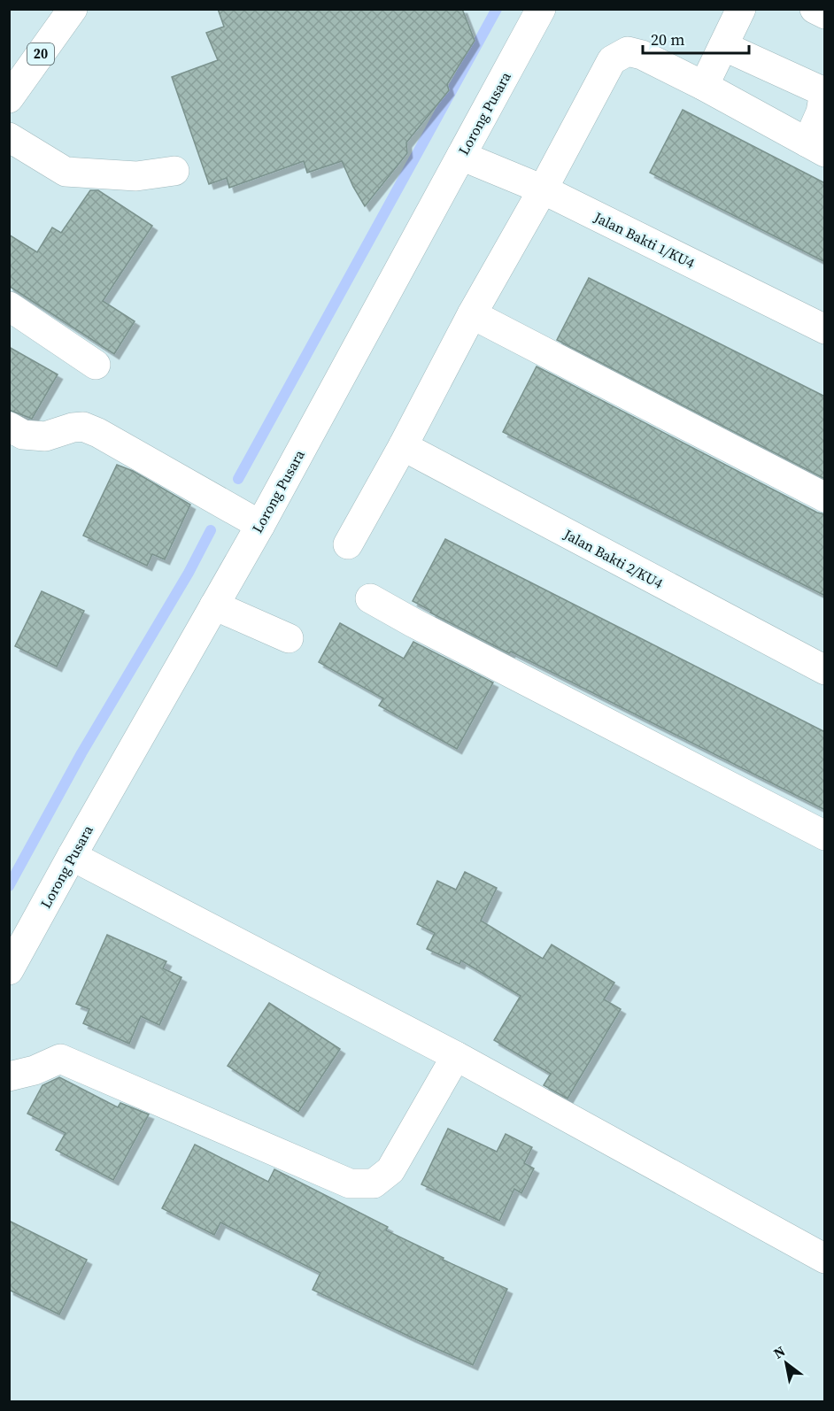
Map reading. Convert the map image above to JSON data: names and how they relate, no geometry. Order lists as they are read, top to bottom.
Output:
{
  "streets": {
    "main road": [
      "20",
      "Lorong Pusara",
      "Jalan Bakti 1/KU4",
      "Jalan Bakti 2/KU4"
    ]
  },
  "crossings": [
    ["Lorong Pusara", "Jalan Bakti 1/KU4"]
  ],
  "scale_bar": "20 m",
  "north": "top left"
}
